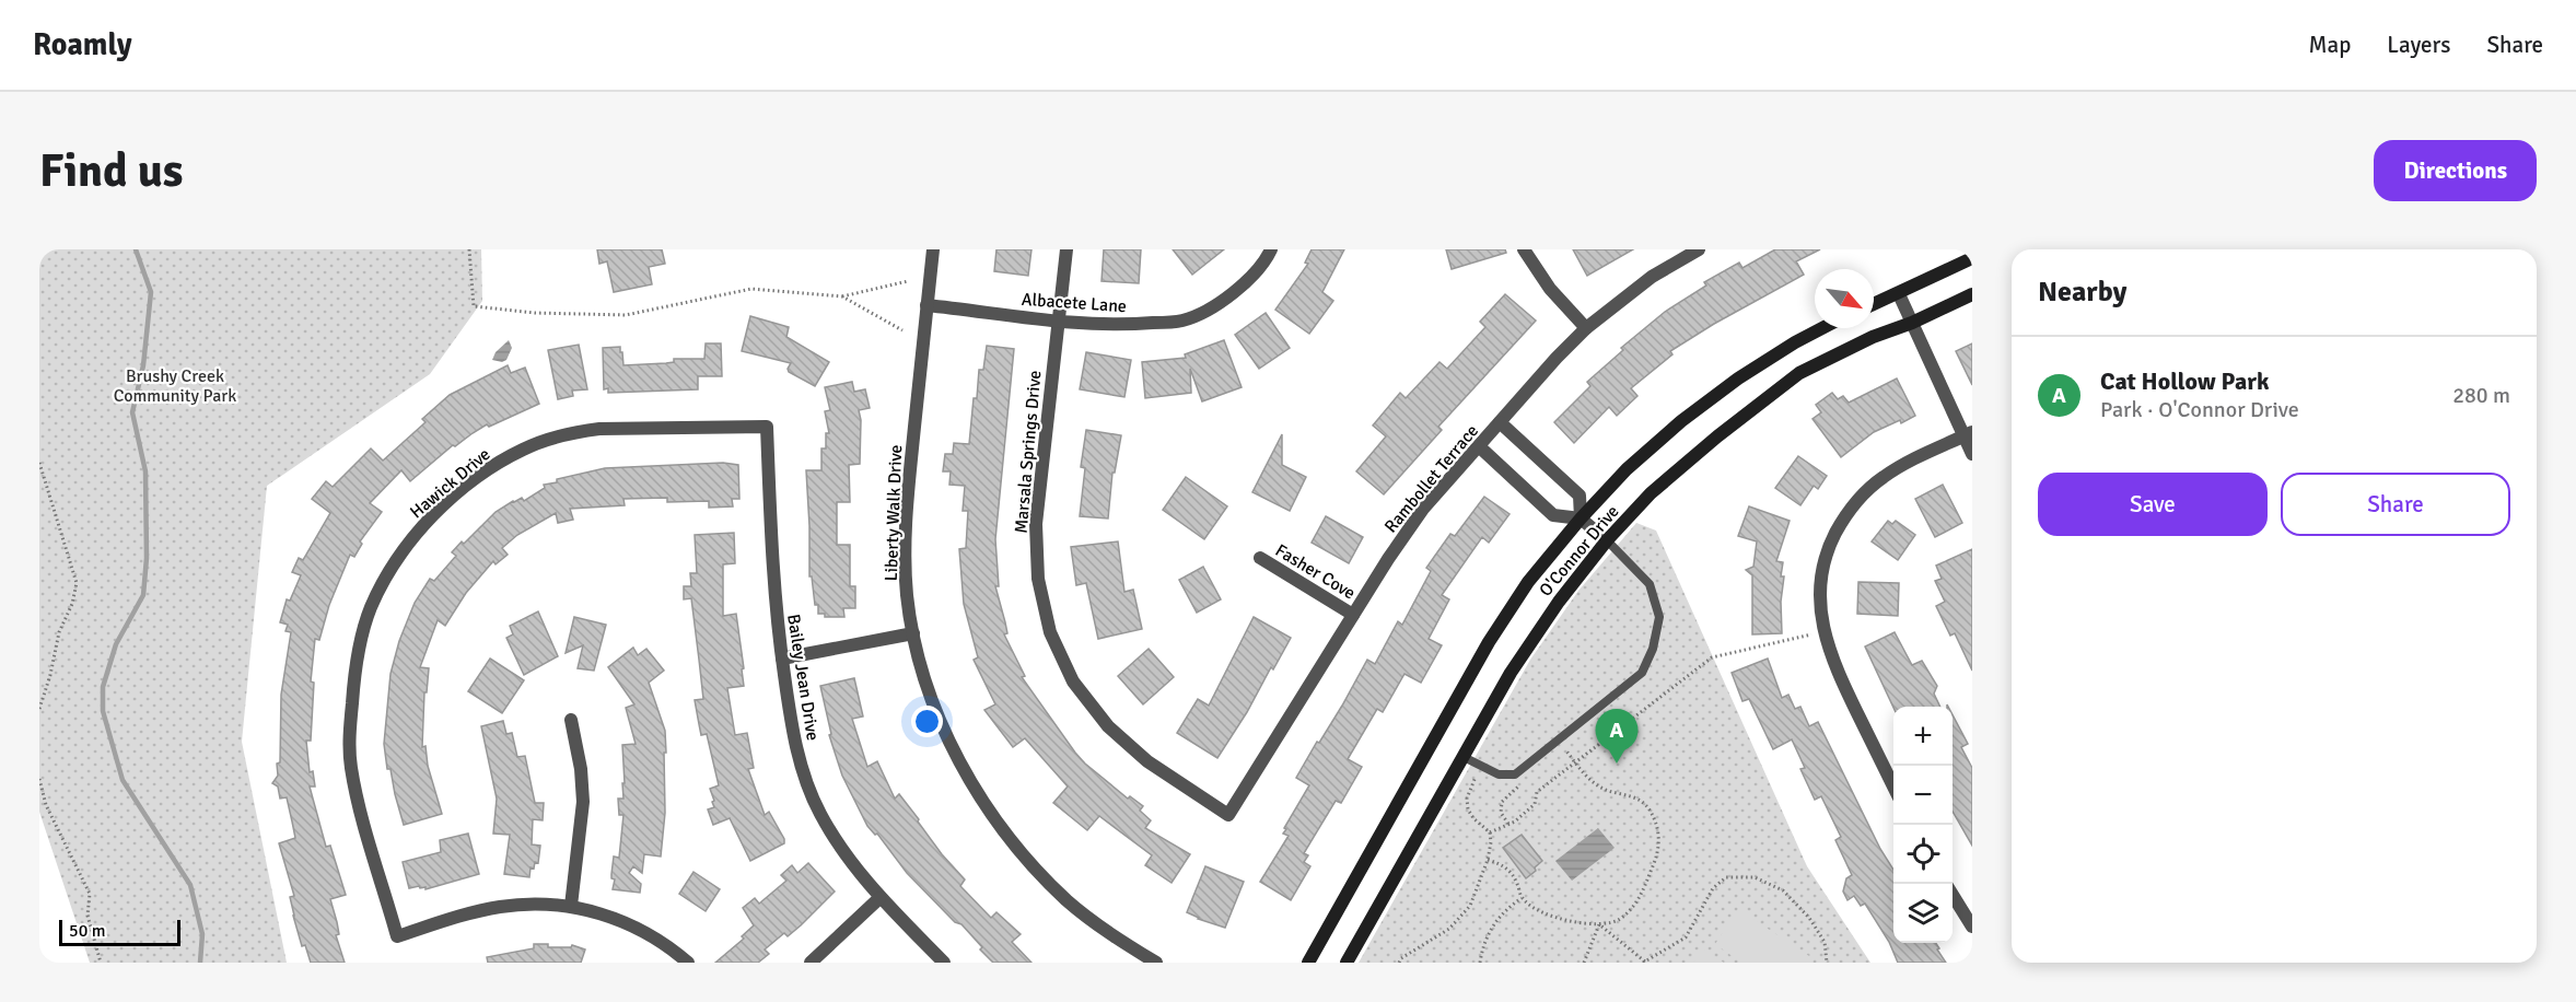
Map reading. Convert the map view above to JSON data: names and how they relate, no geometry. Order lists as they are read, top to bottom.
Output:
{
  "streets": {
    "main road": ["O'Connor Drive"],
    "street": [
      "Albacete Lane",
      "Marsala Springs Drive",
      "Rambollet Terrace",
      "Hawick Drive",
      "Liberty Walk Drive",
      "Fasher Cove",
      "Bailey Jean Drive"
    ]
  },
  "crossings": [
    ["Albacete Lane", "Marsala Springs Drive"],
    ["Albacete Lane", "Liberty Walk Drive"],
    ["Marsala Springs Drive", "Rambollet Terrace"],
    ["Rambollet Terrace", "Fasher Cove"],
    ["Hawick Drive", "Bailey Jean Drive"]
  ],
  "parks": ["Brushy Creek Community Park"],
  "scale_bar": "50 m",
  "north": "bottom right",
  "page": {
    "header": "Roamly",
    "nav": ["Map", "Layers", "Share"],
    "buttons": [
      "Directions",
      ["Save", "Share"]
    ],
    "title": "Find us",
    "heading": "Nearby",
    "list": [
      {
        "mark": "A",
        "name": "Cat Hollow Park",
        "note": "Park · O'Connor Drive",
        "value": "280 m"
      }
    ],
    "map_buttons": ["+", "−"],
    "pins": "A",
    "scale": "50 m"
  }
}
